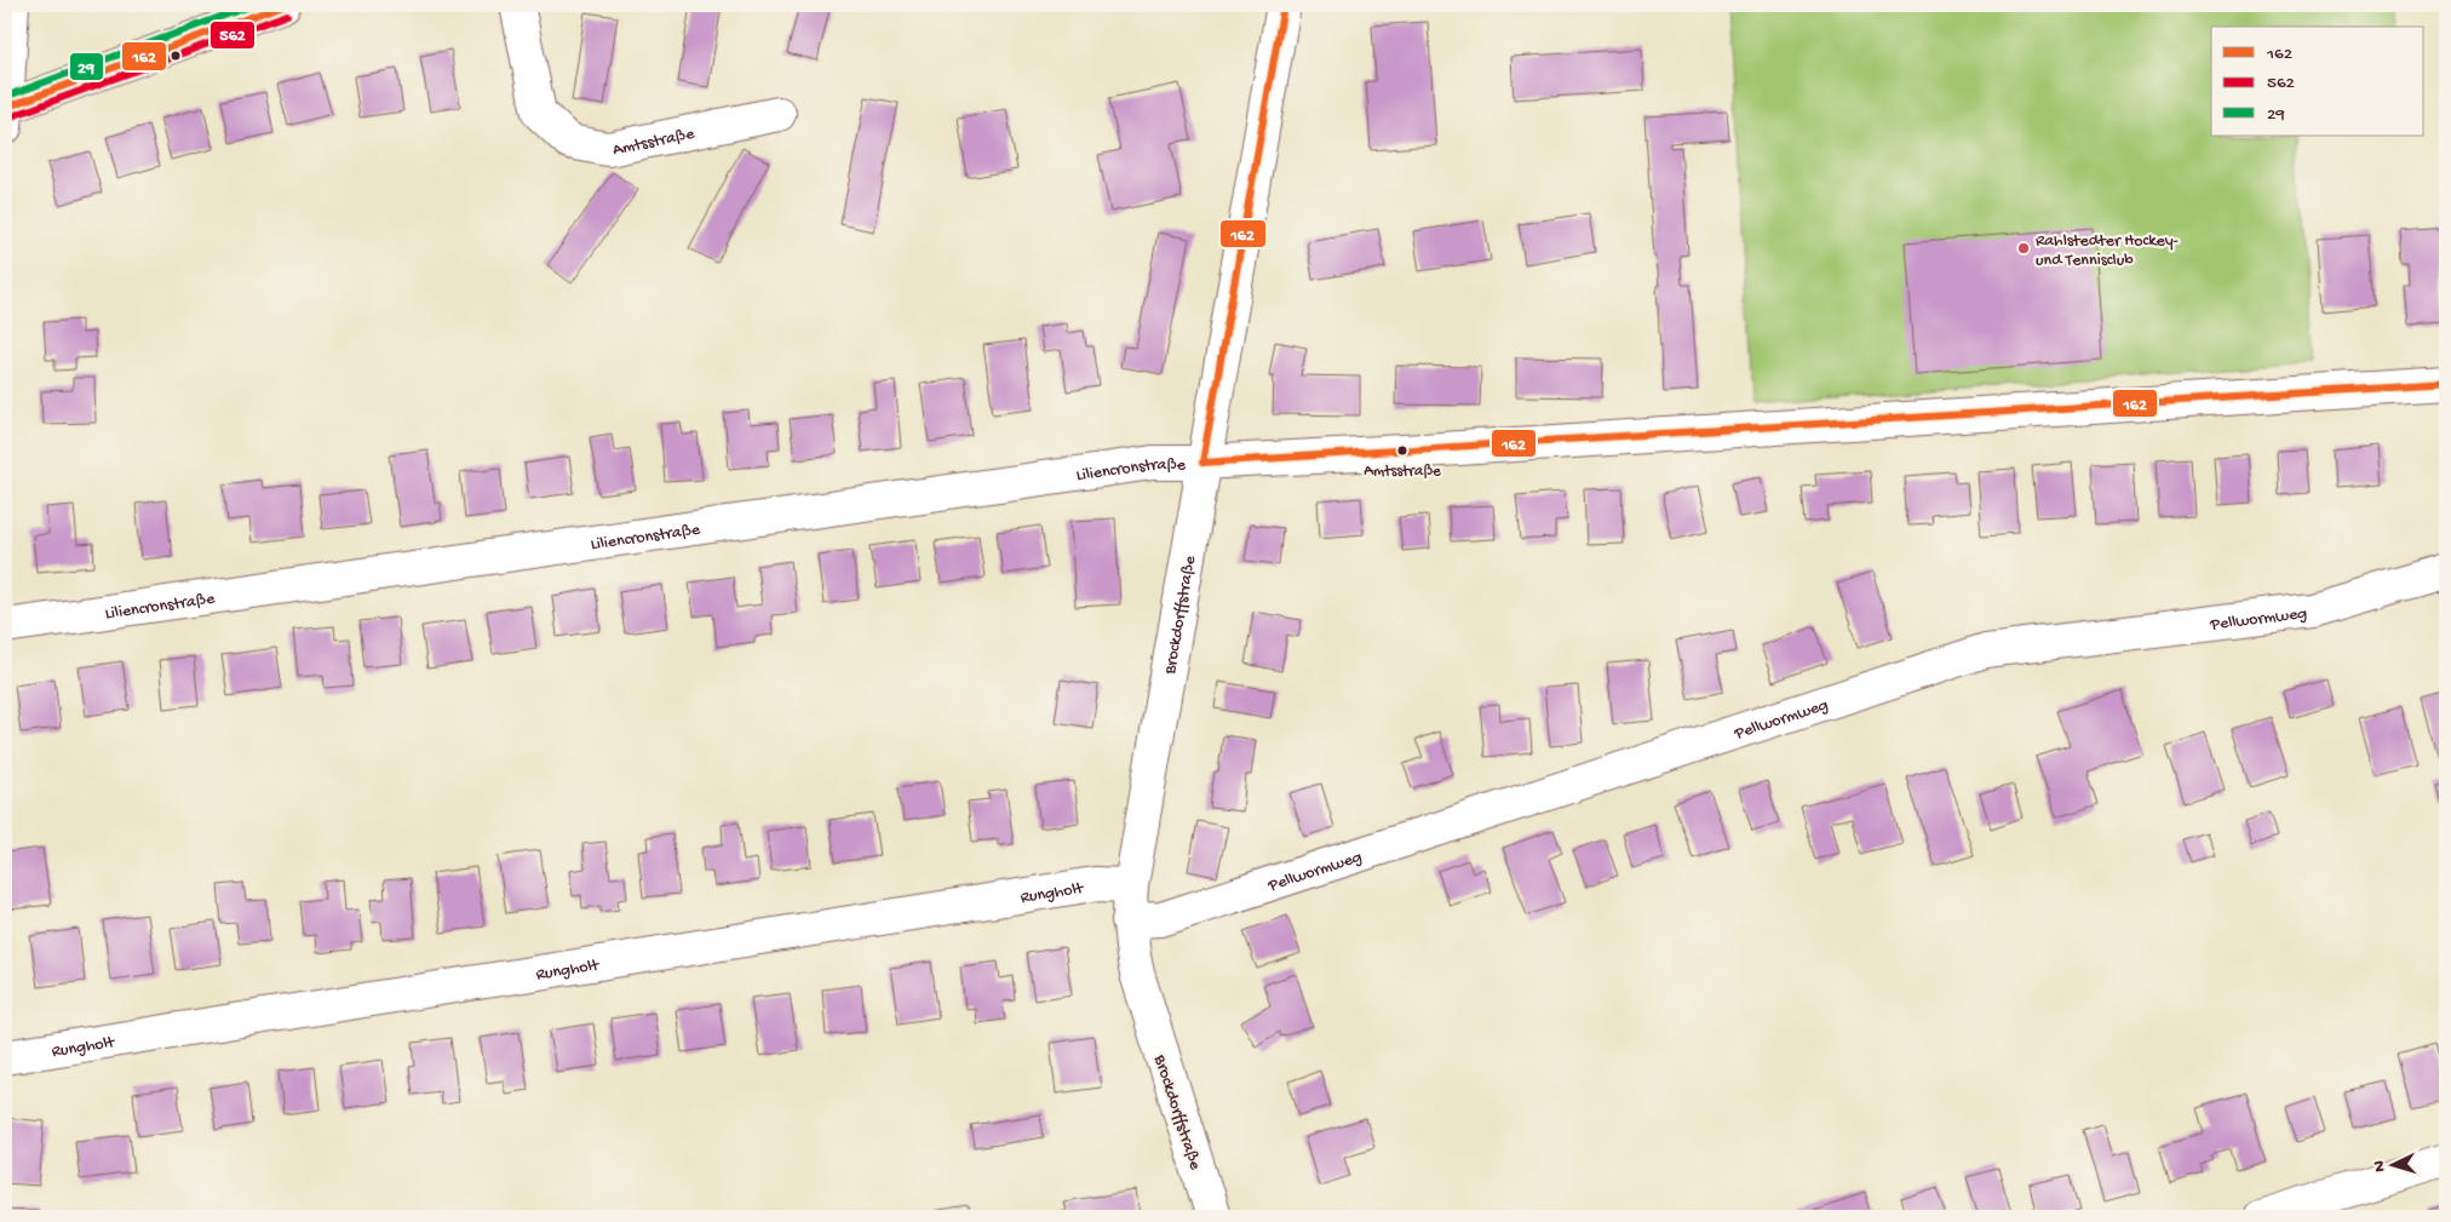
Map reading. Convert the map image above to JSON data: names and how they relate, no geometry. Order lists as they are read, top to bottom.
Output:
{
  "streets": {
    "street": [
      "Amtsstraße",
      "Liliencronstraße",
      "Brockdorffstraße",
      "Pellwormweg",
      "Rungholt"
    ]
  },
  "crossings": [
    ["Liliencronstraße", "Brockdorffstraße"],
    ["Brockdorffstraße", "Pellwormweg"],
    ["Brockdorffstraße", "Rungholt"]
  ],
  "places": ["Rahlstedter Hockey- und Tennisclub", "Amtsstraße"],
  "lines": ["transit line 162", "transit line 29", "transit line 562"],
  "legend": ["162", "562", "29"],
  "north": "left"
}
